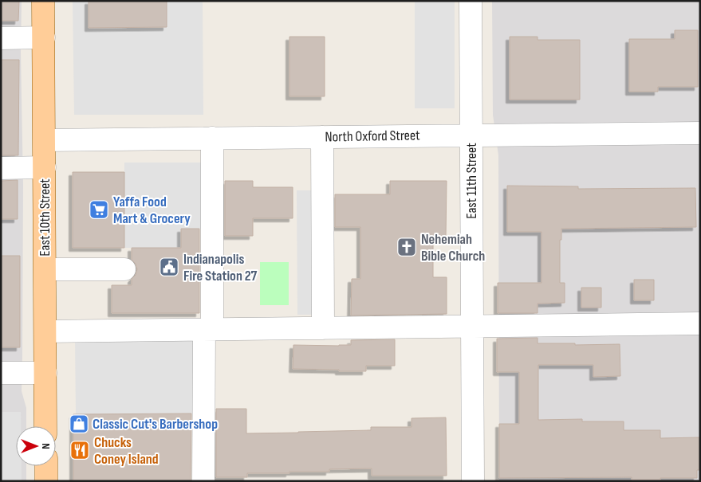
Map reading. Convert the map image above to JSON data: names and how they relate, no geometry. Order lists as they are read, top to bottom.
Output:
{
  "streets": {
    "main road": ["East 10th Street"],
    "street": ["North Oxford Street", "East 11th Street"]
  },
  "crossings": [
    ["North Oxford Street", "East 11th Street"],
    ["North Oxford Street", "East 10th Street"]
  ],
  "places": {
    "supermarket": ["Yaffa Food Mart & Grocery"],
    "church": ["Nehemiah Bible Church"],
    "public building": ["Indianapolis Fire Station 27"],
    "shop": ["Classic Cut's Barbershop"],
    "restaurant": ["Chucks Coney Island"]
  },
  "north": "right"
}
